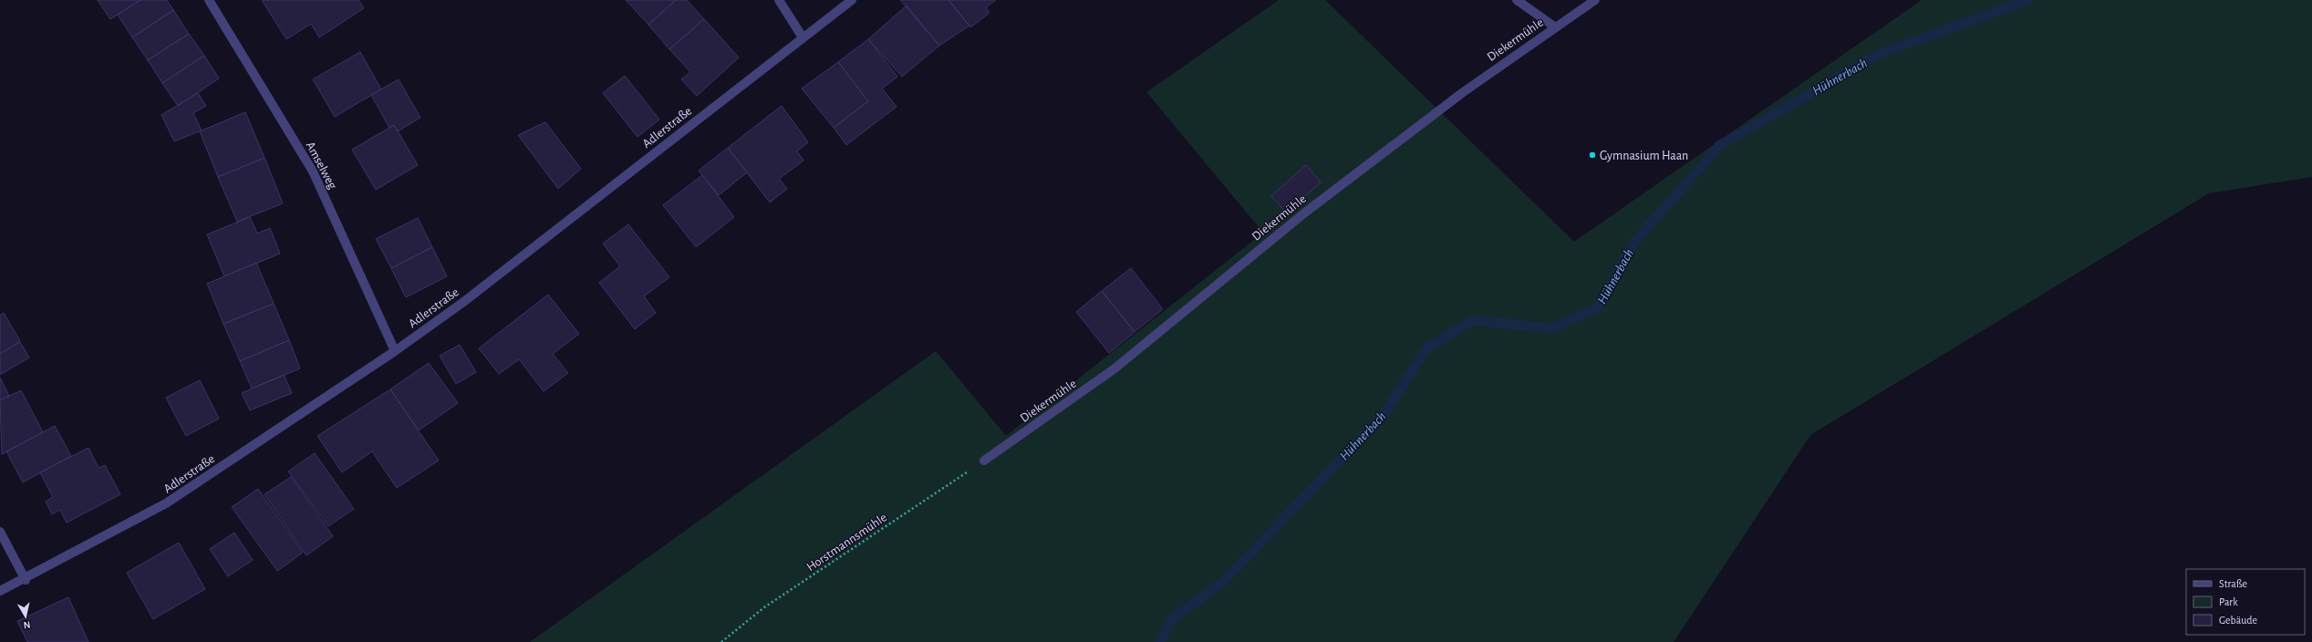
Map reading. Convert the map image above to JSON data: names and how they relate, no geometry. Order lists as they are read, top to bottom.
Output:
{
  "streets": {
    "street": ["Diekermühle", "Adlerstraße", "Amselweg"],
    "path": ["Horstmannsmühle"]
  },
  "crossings": [
    ["Diekermühle", "Horstmannsmühle"],
    ["Adlerstraße", "Amselweg"]
  ],
  "water": ["Hühnerbach"],
  "places": ["Gymnasium Haan"],
  "legend": ["Straße", "Park", "Gebäude"],
  "north": "bottom"
}
